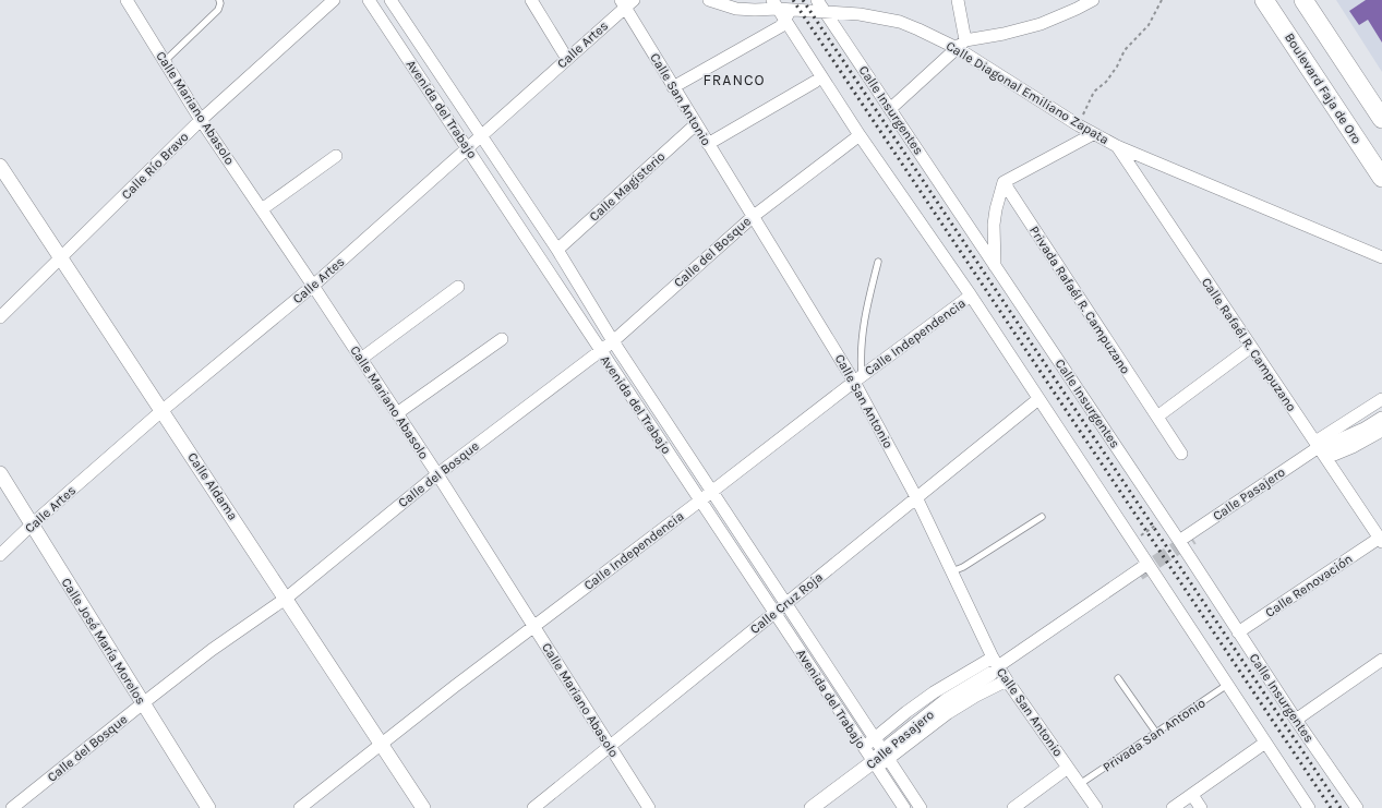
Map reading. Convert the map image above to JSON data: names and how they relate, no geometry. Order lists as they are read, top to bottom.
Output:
{
  "streets": {
    "main road": ["Boulevard Faja de Oro"],
    "street": [
      "Calle Artes",
      "Calle Diagonal Emiliano Zapata",
      "Calle San Antonio",
      "Calle Mariano Abasolo",
      "Avenida del Trabajo",
      "Calle Insurgentes",
      "Calle Río Bravo",
      "Calle Magisterio",
      "Calle del Bosque",
      "Privada Rafaél R. Campuzano",
      "Calle Independencia",
      "Calle Rafaél R. Campuzano",
      "Calle Aldama",
      "Calle Pasajero",
      "Calle Renovación",
      "Calle Cruz Roja",
      "Calle José María Morelos"
    ],
    "lane": ["Privada San Antonio"]
  },
  "crossings": [
    ["Calle Artes", "Calle San Antonio"],
    ["Calle Artes", "Calle Mariano Abasolo"],
    ["Calle Artes", "Avenida del Trabajo"],
    ["Calle Artes", "Calle Aldama"],
    ["Calle Artes", "Calle José María Morelos"],
    ["Calle Diagonal Emiliano Zapata", "Calle Insurgentes"],
    ["Calle Diagonal Emiliano Zapata", "Calle Rafaél R. Campuzano"],
    ["Calle San Antonio", "Calle Magisterio"],
    ["Calle San Antonio", "Calle del Bosque"],
    ["Calle San Antonio", "Calle Independencia"],
    ["Calle San Antonio", "Calle Pasajero"],
    ["Calle San Antonio", "Calle Cruz Roja"],
    ["Calle San Antonio", "Privada San Antonio"],
    ["Calle Mariano Abasolo", "Calle Río Bravo"],
    ["Calle Mariano Abasolo", "Calle del Bosque"],
    ["Calle Mariano Abasolo", "Calle Independencia"],
    ["Calle Mariano Abasolo", "Calle Cruz Roja"],
    ["Avenida del Trabajo", "Calle Magisterio"],
    ["Avenida del Trabajo", "Calle del Bosque"],
    ["Avenida del Trabajo", "Calle Independencia"],
    ["Avenida del Trabajo", "Calle Pasajero"],
    ["Avenida del Trabajo", "Calle Cruz Roja"],
    ["Calle Insurgentes", "Calle Pasajero"],
    ["Calle Insurgentes", "Calle Renovación"],
    ["Calle Río Bravo", "Calle Aldama"],
    ["Calle del Bosque", "Calle Aldama"],
    ["Calle del Bosque", "Calle José María Morelos"],
    ["Calle Independencia", "Calle Aldama"],
    ["Calle Rafaél R. Campuzano", "Calle Pasajero"],
    ["Calle Rafaél R. Campuzano", "Calle Renovación"]
  ],
  "districts": ["FRANCO"]
}
